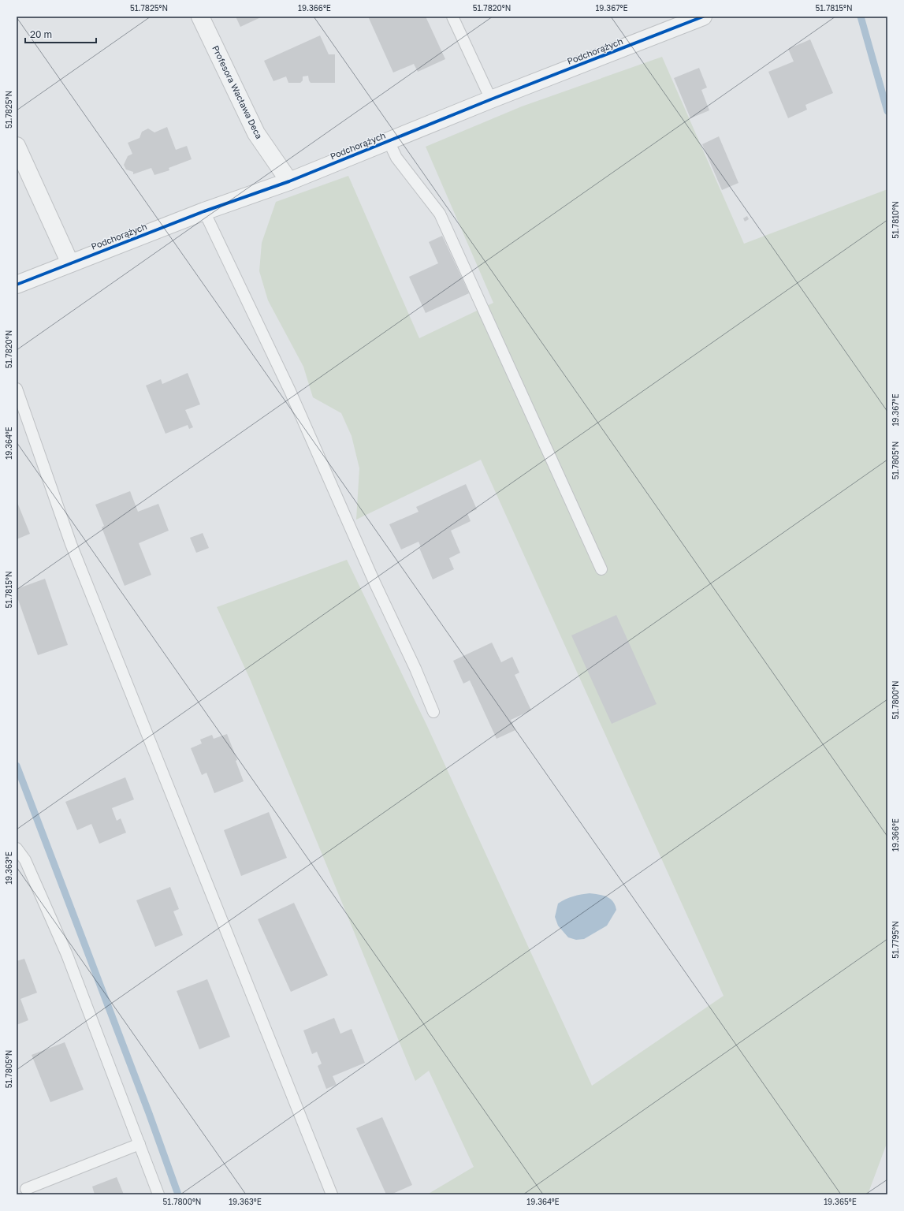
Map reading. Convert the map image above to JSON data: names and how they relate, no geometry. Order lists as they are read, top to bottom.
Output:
{
  "streets": {
    "street": ["Podchorążych", "Profesora Wacława Deca"]
  },
  "crossings": [
    ["Podchorążych", "Profesora Wacława Deca"]
  ],
  "scale_bar": "20 m",
  "coordinates": [
    "51.7825°N",
    "19.366°E",
    "51.7820°N",
    "19.367°E",
    "51.7815°N",
    "51.7810°N",
    "19.364°E",
    "51.7805°N",
    "51.7800°N",
    "19.363°E",
    "51.7795°N",
    "19.365°E"
  ]
}
